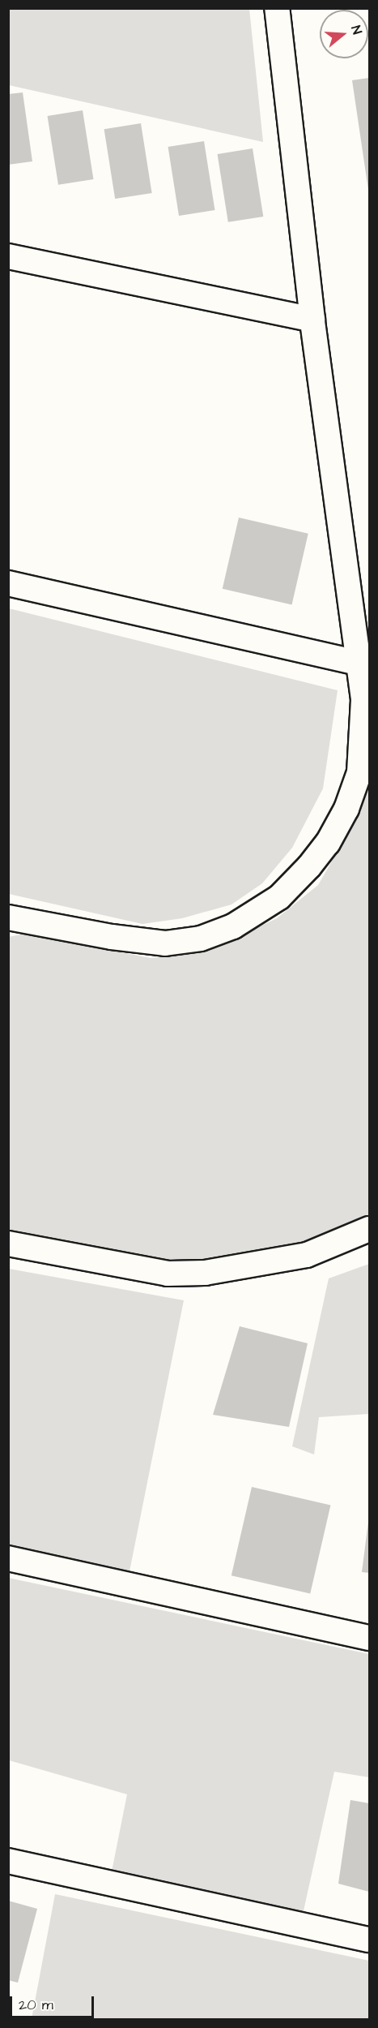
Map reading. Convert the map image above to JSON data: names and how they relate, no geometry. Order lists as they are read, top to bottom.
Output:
{
  "scale_bar": "20 m",
  "north": "right"
}
